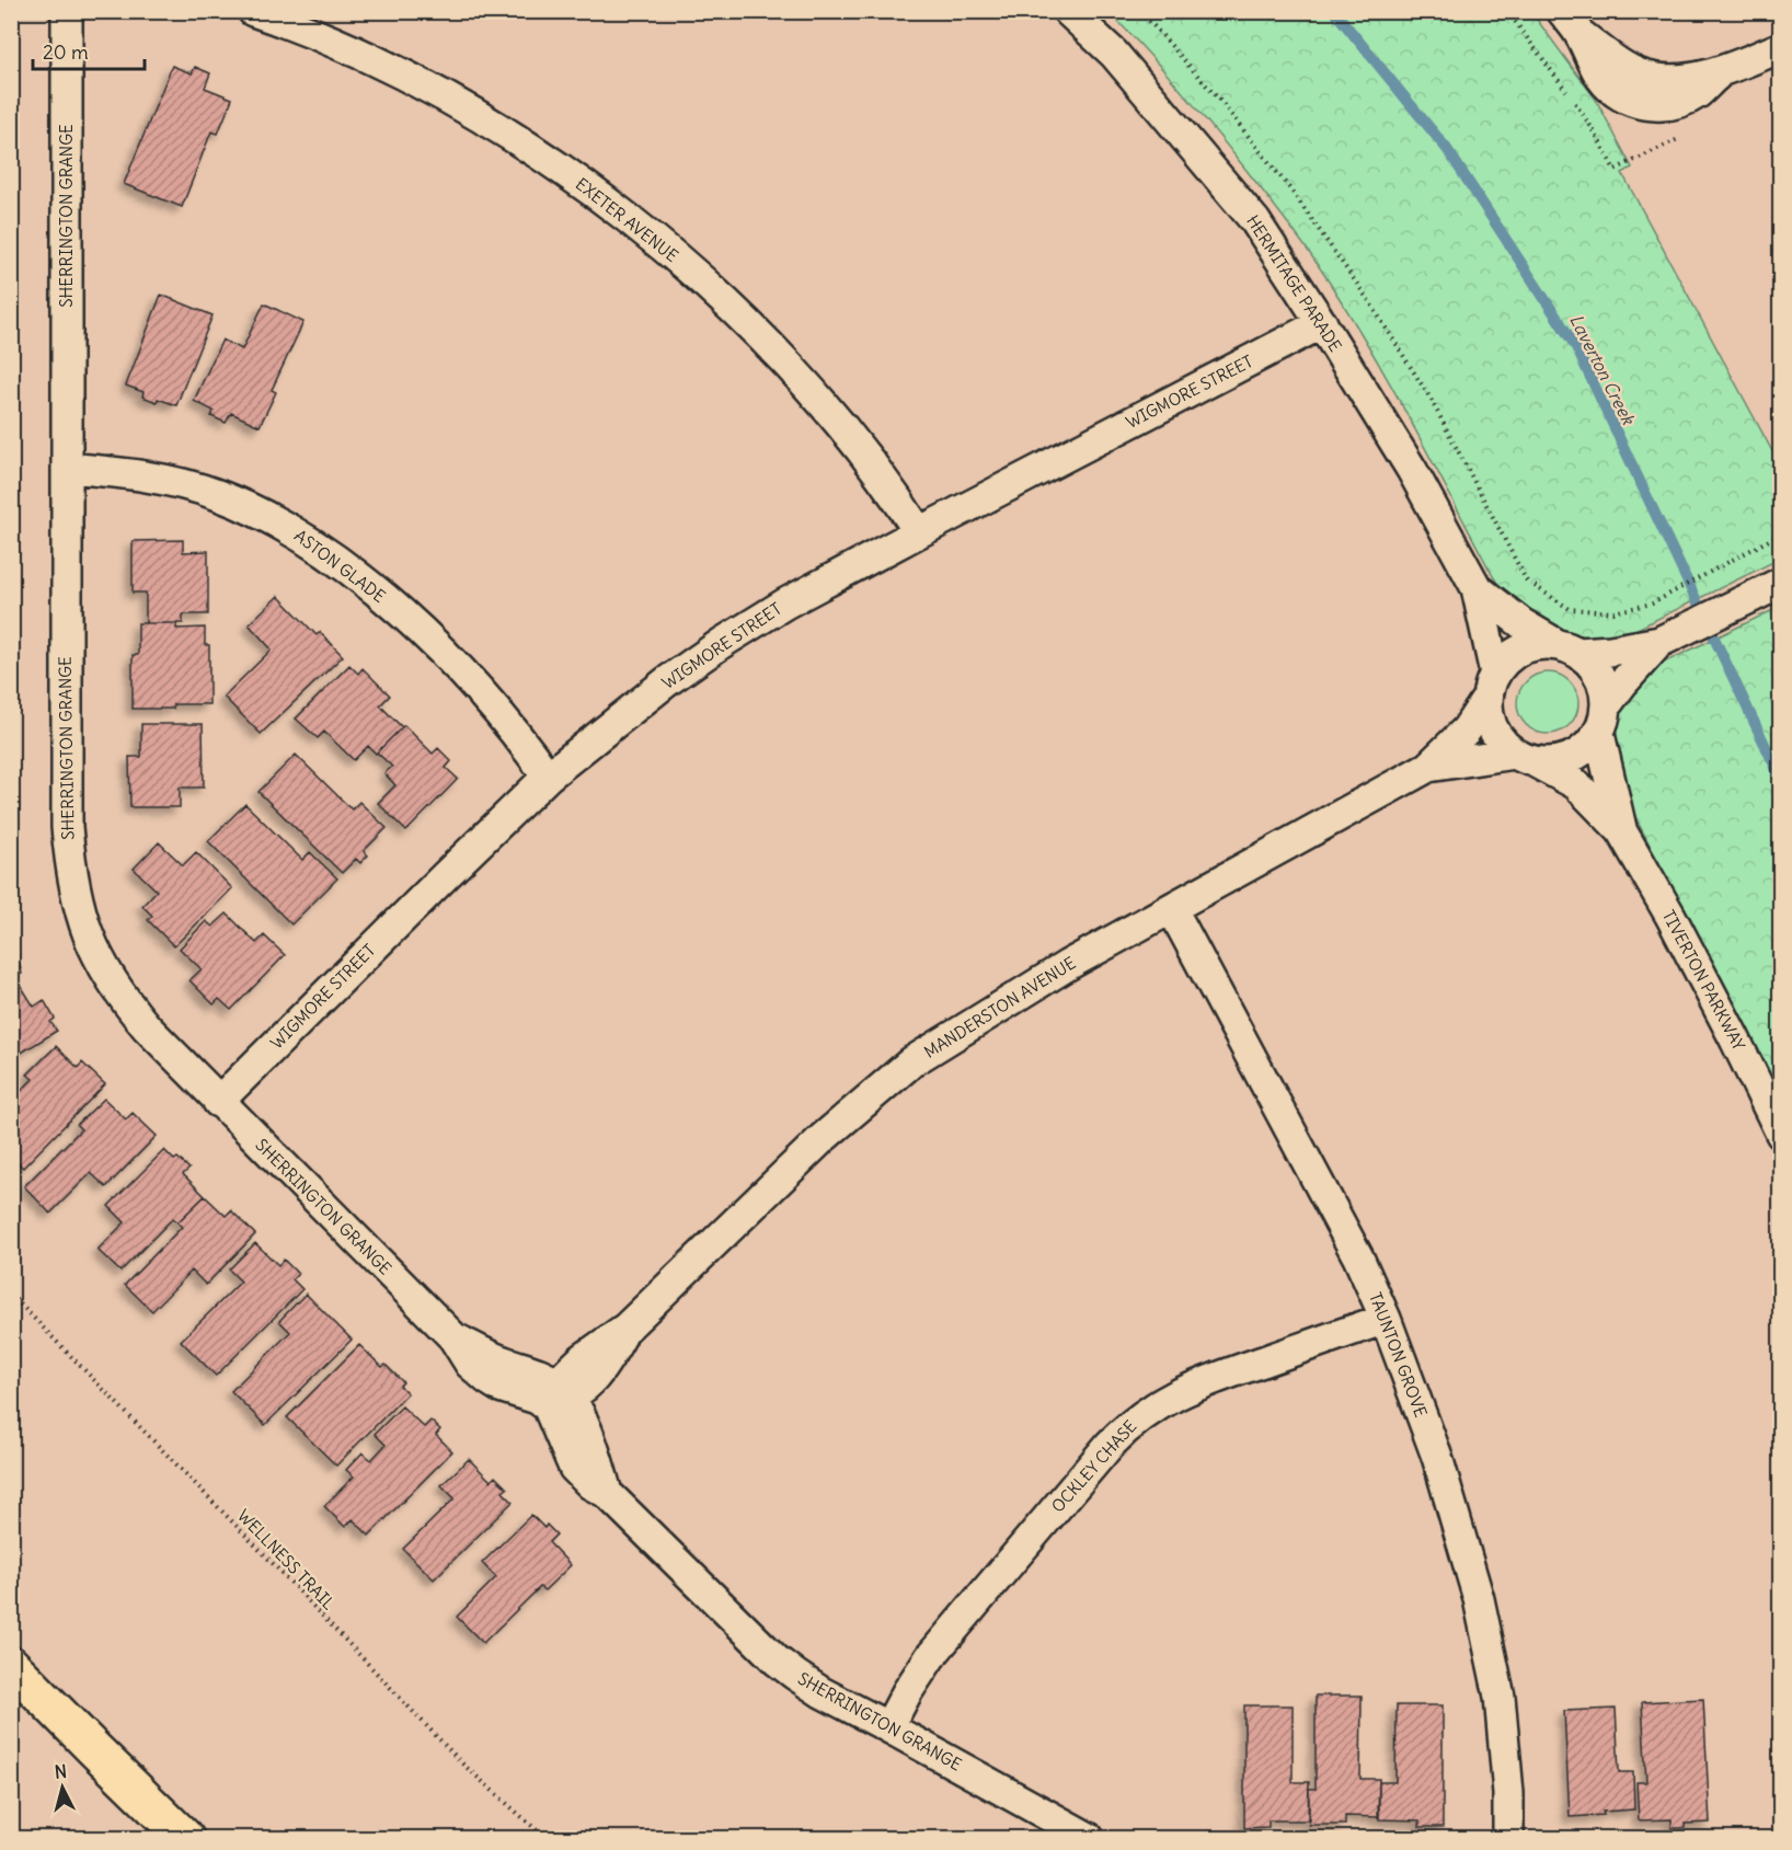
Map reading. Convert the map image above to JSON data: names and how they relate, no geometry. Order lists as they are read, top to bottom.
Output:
{
  "streets": {
    "street": [
      "SHERRINGTON GRANGE",
      "EXETER AVENUE",
      "HERMITAGE PARADE",
      "WIGMORE STREET",
      "ASTON GLADE",
      "TIVERTON PARKWAY",
      "MANDERSTON AVENUE",
      "TAUNTON GROVE",
      "OCKLEY CHASE"
    ],
    "path": ["WELLNESS TRAIL"]
  },
  "crossings": [
    ["SHERRINGTON GRANGE", "WIGMORE STREET"],
    ["SHERRINGTON GRANGE", "ASTON GLADE"],
    ["SHERRINGTON GRANGE", "MANDERSTON AVENUE"],
    ["SHERRINGTON GRANGE", "OCKLEY CHASE"],
    ["EXETER AVENUE", "WIGMORE STREET"],
    ["HERMITAGE PARADE", "WIGMORE STREET"],
    ["HERMITAGE PARADE", "TIVERTON PARKWAY"],
    ["HERMITAGE PARADE", "MANDERSTON AVENUE"],
    ["WIGMORE STREET", "ASTON GLADE"],
    ["TIVERTON PARKWAY", "MANDERSTON AVENUE"],
    ["MANDERSTON AVENUE", "TAUNTON GROVE"],
    ["TAUNTON GROVE", "OCKLEY CHASE"]
  ],
  "water": ["Laverton Creek"],
  "scale_bar": "20 m",
  "north": "top"
}
